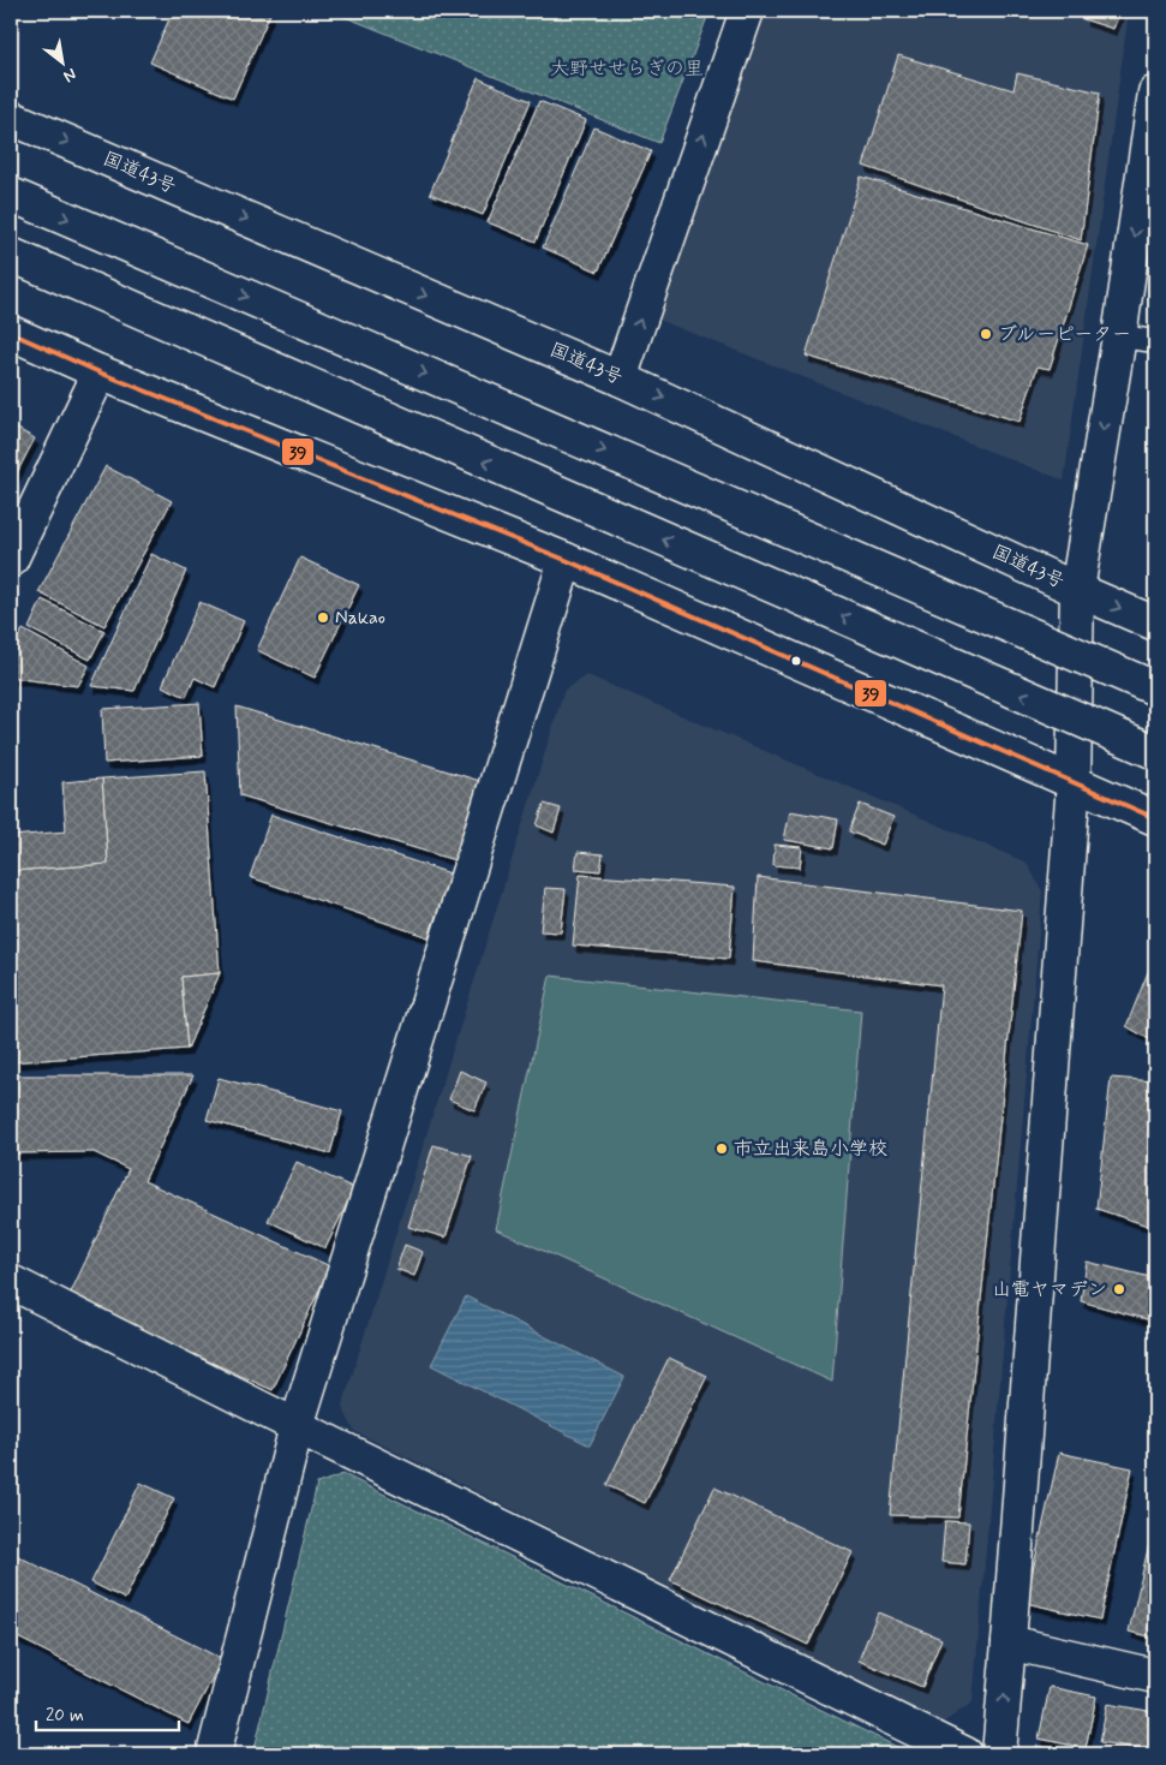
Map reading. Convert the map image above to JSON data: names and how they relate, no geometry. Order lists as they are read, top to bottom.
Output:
{
  "streets": {
    "main road": ["国道43号"]
  },
  "parks": ["大野せせらぎの里"],
  "places": [
    "ブルーピーター",
    "Nakao",
    "市立出来島小学校",
    "山電ヤマデン"
  ],
  "lines": ["transit line 39"],
  "scale_bar": "20 m",
  "north": "bottom right"
}
